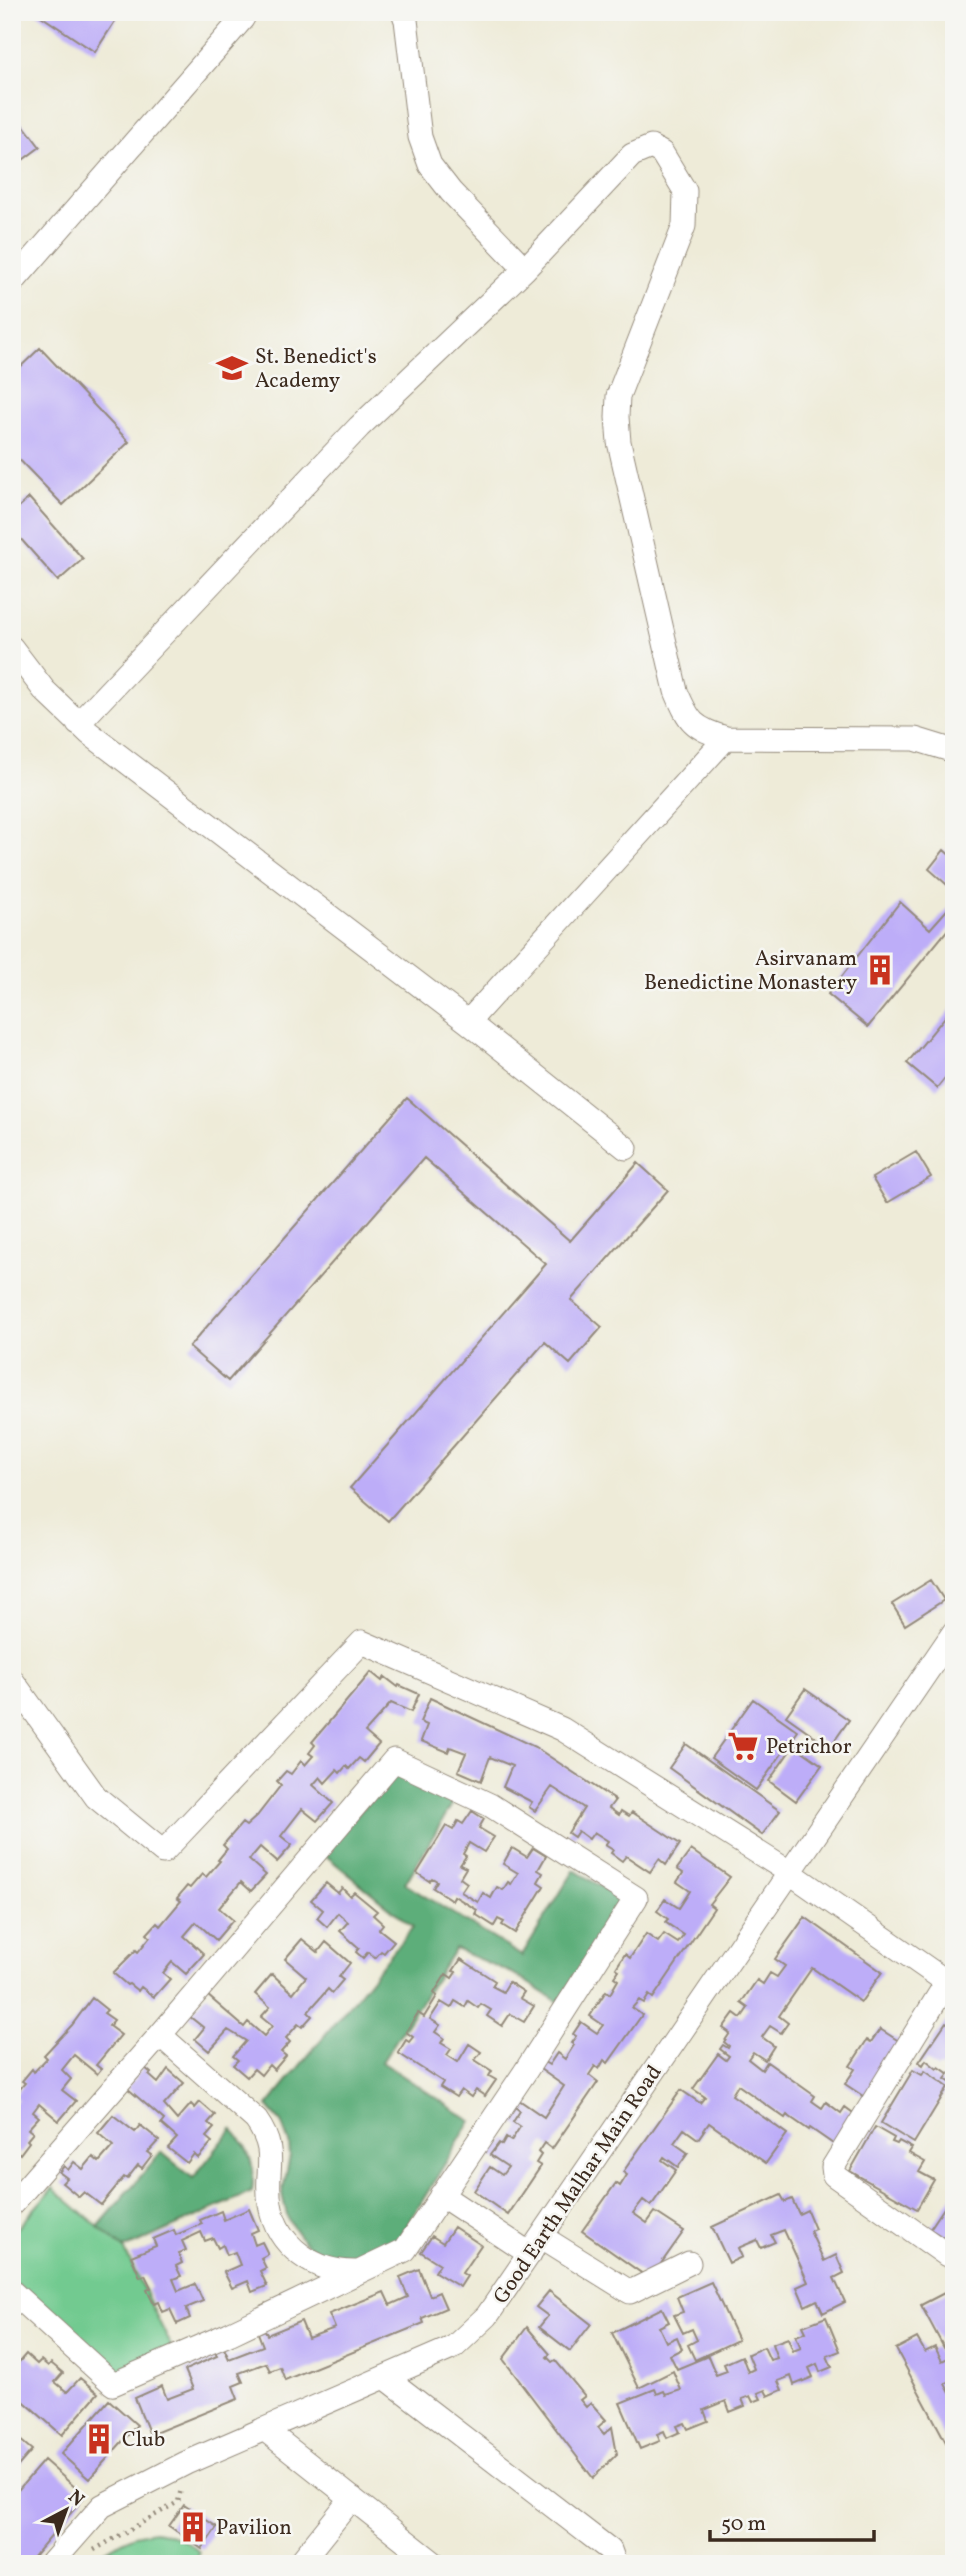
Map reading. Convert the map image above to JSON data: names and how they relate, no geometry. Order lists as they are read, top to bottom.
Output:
{
  "streets": {
    "street": ["Good Earth Malhar Main Road"]
  },
  "places": {
    "school or university": ["St. Benedict's Academy"],
    "building": ["Asirvanam Benedictine Monastery", "Club", "Pavilion"],
    "supermarket": ["Petrichor"]
  },
  "scale_bar": "50 m",
  "north": "top right"
}
